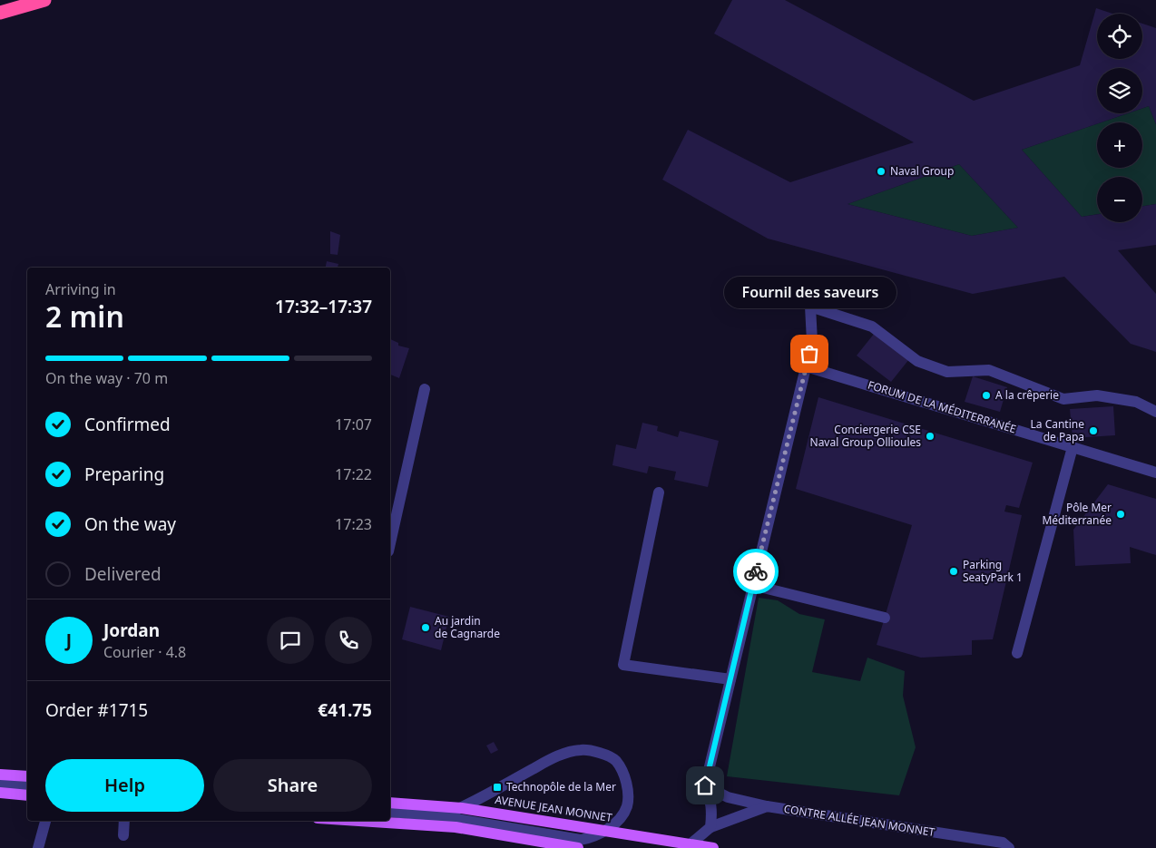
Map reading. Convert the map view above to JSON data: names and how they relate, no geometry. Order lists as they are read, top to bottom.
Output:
{
  "streets": {
    "main road": ["AVENUE JEAN MONNET"],
    "street": ["FORUM DE LA MÉDITERRANÉE", "CONTRE ALLÉE JEAN MONNET"]
  },
  "places": {
    "other": [
      "Naval Group",
      "Fournil des saveurs",
      "A la crêperie",
      "La Cantine de Papa",
      "Conciergerie CSE Naval Group Ollioules",
      "Pôle Mer Méditerranée",
      "Parking SeatyPark 1",
      "Au jardin de Cagnarde"
    ],
    "transit": ["Technopôle de la Mer"]
  },
  "page": {
    "map_buttons": ["+", "−"],
    "heading": ["2 min", "Arriving in", "17:32–17:37"],
    "panel": [
      "Jordan",
      "Courier · 4.8",
      "Order #1715",
      "€41.75"
    ],
    "bubble": "Fournil des saveurs",
    "bar": "On the way · 70 m",
    "list": [
      ["Confirmed", "17:07"],
      ["Preparing", "17:22"],
      ["On the way", "17:23"],
      "Delivered"
    ],
    "round": "J",
    "buttons": ["Help", "Share"]
  }
}
